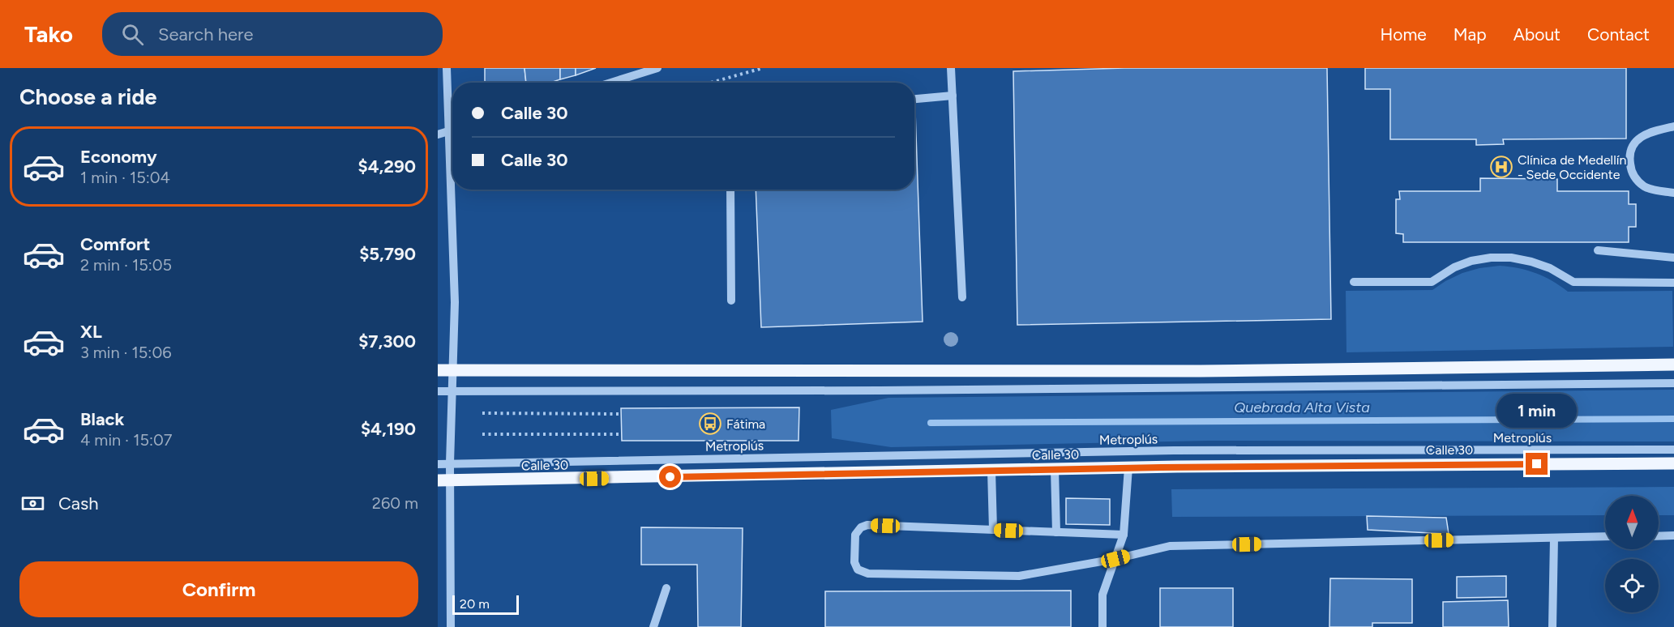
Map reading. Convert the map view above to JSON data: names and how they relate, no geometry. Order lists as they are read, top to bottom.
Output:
{
  "streets": {
    "main road": ["Calle 30"],
    "street": ["Metroplús"]
  },
  "water": ["Quebrada Alta Vista"],
  "places": {
    "hospital": ["Clínica de Medellín - Sede Occidente"],
    "bus stop": ["Fátima"]
  },
  "scale_bar": "20 m",
  "north": "top",
  "page": {
    "header": "Tako",
    "search": "Search here",
    "nav": [
      "Home",
      "Map",
      "About",
      "Contact"
    ],
    "heading": "Choose a ride",
    "banner": ["Calle 30", "Calle 30"],
    "list": [
      {
        "name": "Economy",
        "note": "1 min · 15:04",
        "value": "$4,290"
      },
      {
        "name": "Comfort",
        "note": "2 min · 15:05",
        "value": "$5,790"
      },
      {
        "name": "XL",
        "note": "3 min · 15:06",
        "value": "$7,300"
      },
      {
        "name": "Black",
        "note": "4 min · 15:07",
        "value": "$4,190"
      }
    ],
    "bubble": "1 min",
    "pay": ["Cash", "260 m"],
    "buttons": "Confirm",
    "scale": "20 m"
  }
}
